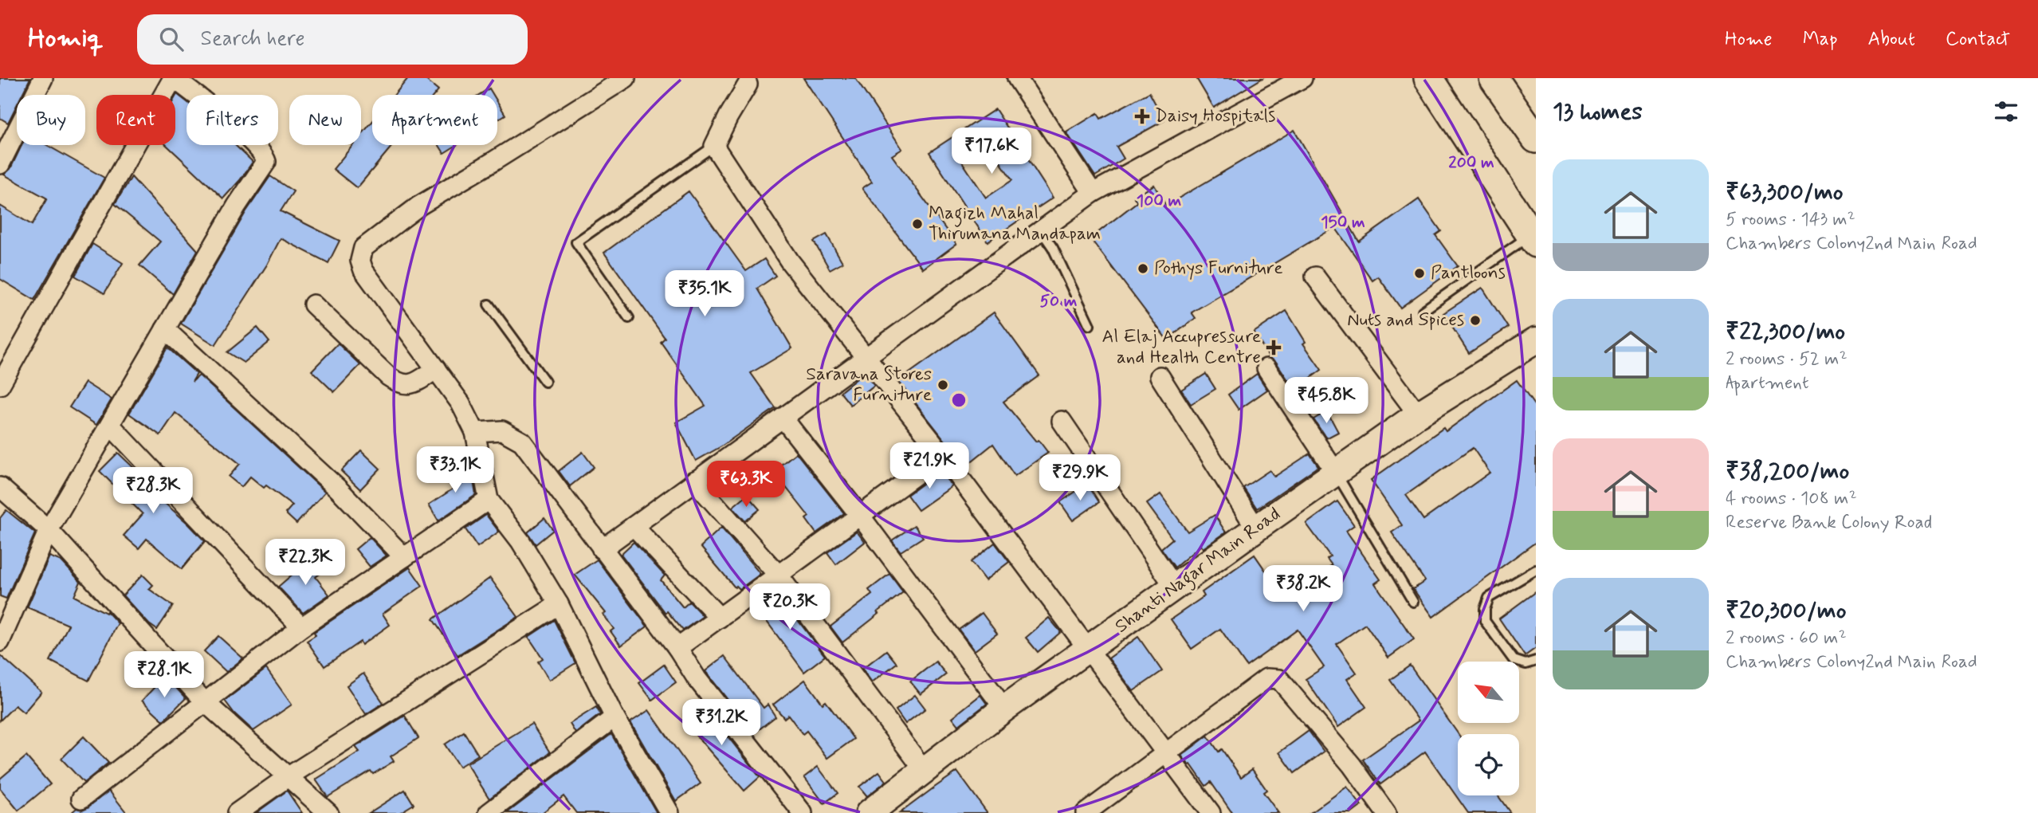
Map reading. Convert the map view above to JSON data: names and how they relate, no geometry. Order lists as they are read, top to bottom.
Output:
{
  "streets": {
    "street": ["Shanti Nagar Main Road"]
  },
  "places": {
    "health": ["Daisy Hospitals", "Al Elaj Accupressure and Health Centre"],
    "other": [
      "Magizh Mahal Thirumana Mandapam",
      "Pothys Furniture",
      "Pantloons",
      "Nuts and Spices",
      "Saravana Stores Furniture"
    ]
  },
  "north": "top left",
  "page": {
    "header": "Homiq",
    "search": "Search here",
    "nav": [
      "Home",
      "Map",
      "About",
      "Contact"
    ],
    "heading": "13 homes",
    "chip": [
      "Buy",
      "Rent",
      "Filters",
      "New",
      "Apartment"
    ],
    "price": [
      "₹17.6K",
      "₹35.1K",
      "₹45.8K",
      "₹21.9K",
      "₹33.1K",
      "₹29.9K",
      "₹63.3K",
      "₹28.3K",
      "₹22.3K",
      "₹38.2K",
      "₹20.3K",
      "₹28.1K",
      "₹31.2K"
    ],
    "list": [
      {
        "name": "₹63,300/mo",
        "note": "5 rooms · 143 m² · Chambers Colony2nd Main Road"
      },
      {
        "name": "₹22,300/mo",
        "note": "2 rooms · 52 m² · Apartment"
      },
      {
        "name": "₹38,200/mo",
        "note": "4 rooms · 108 m² · Reserve Bank Colony Road"
      },
      {
        "name": "₹20,300/mo",
        "note": "2 rooms · 60 m² · Chambers Colony2nd Main Road"
      }
    ]
  },
  "rings": [
    "200 m",
    "100 m",
    "150 m",
    "50 m"
  ]
}
